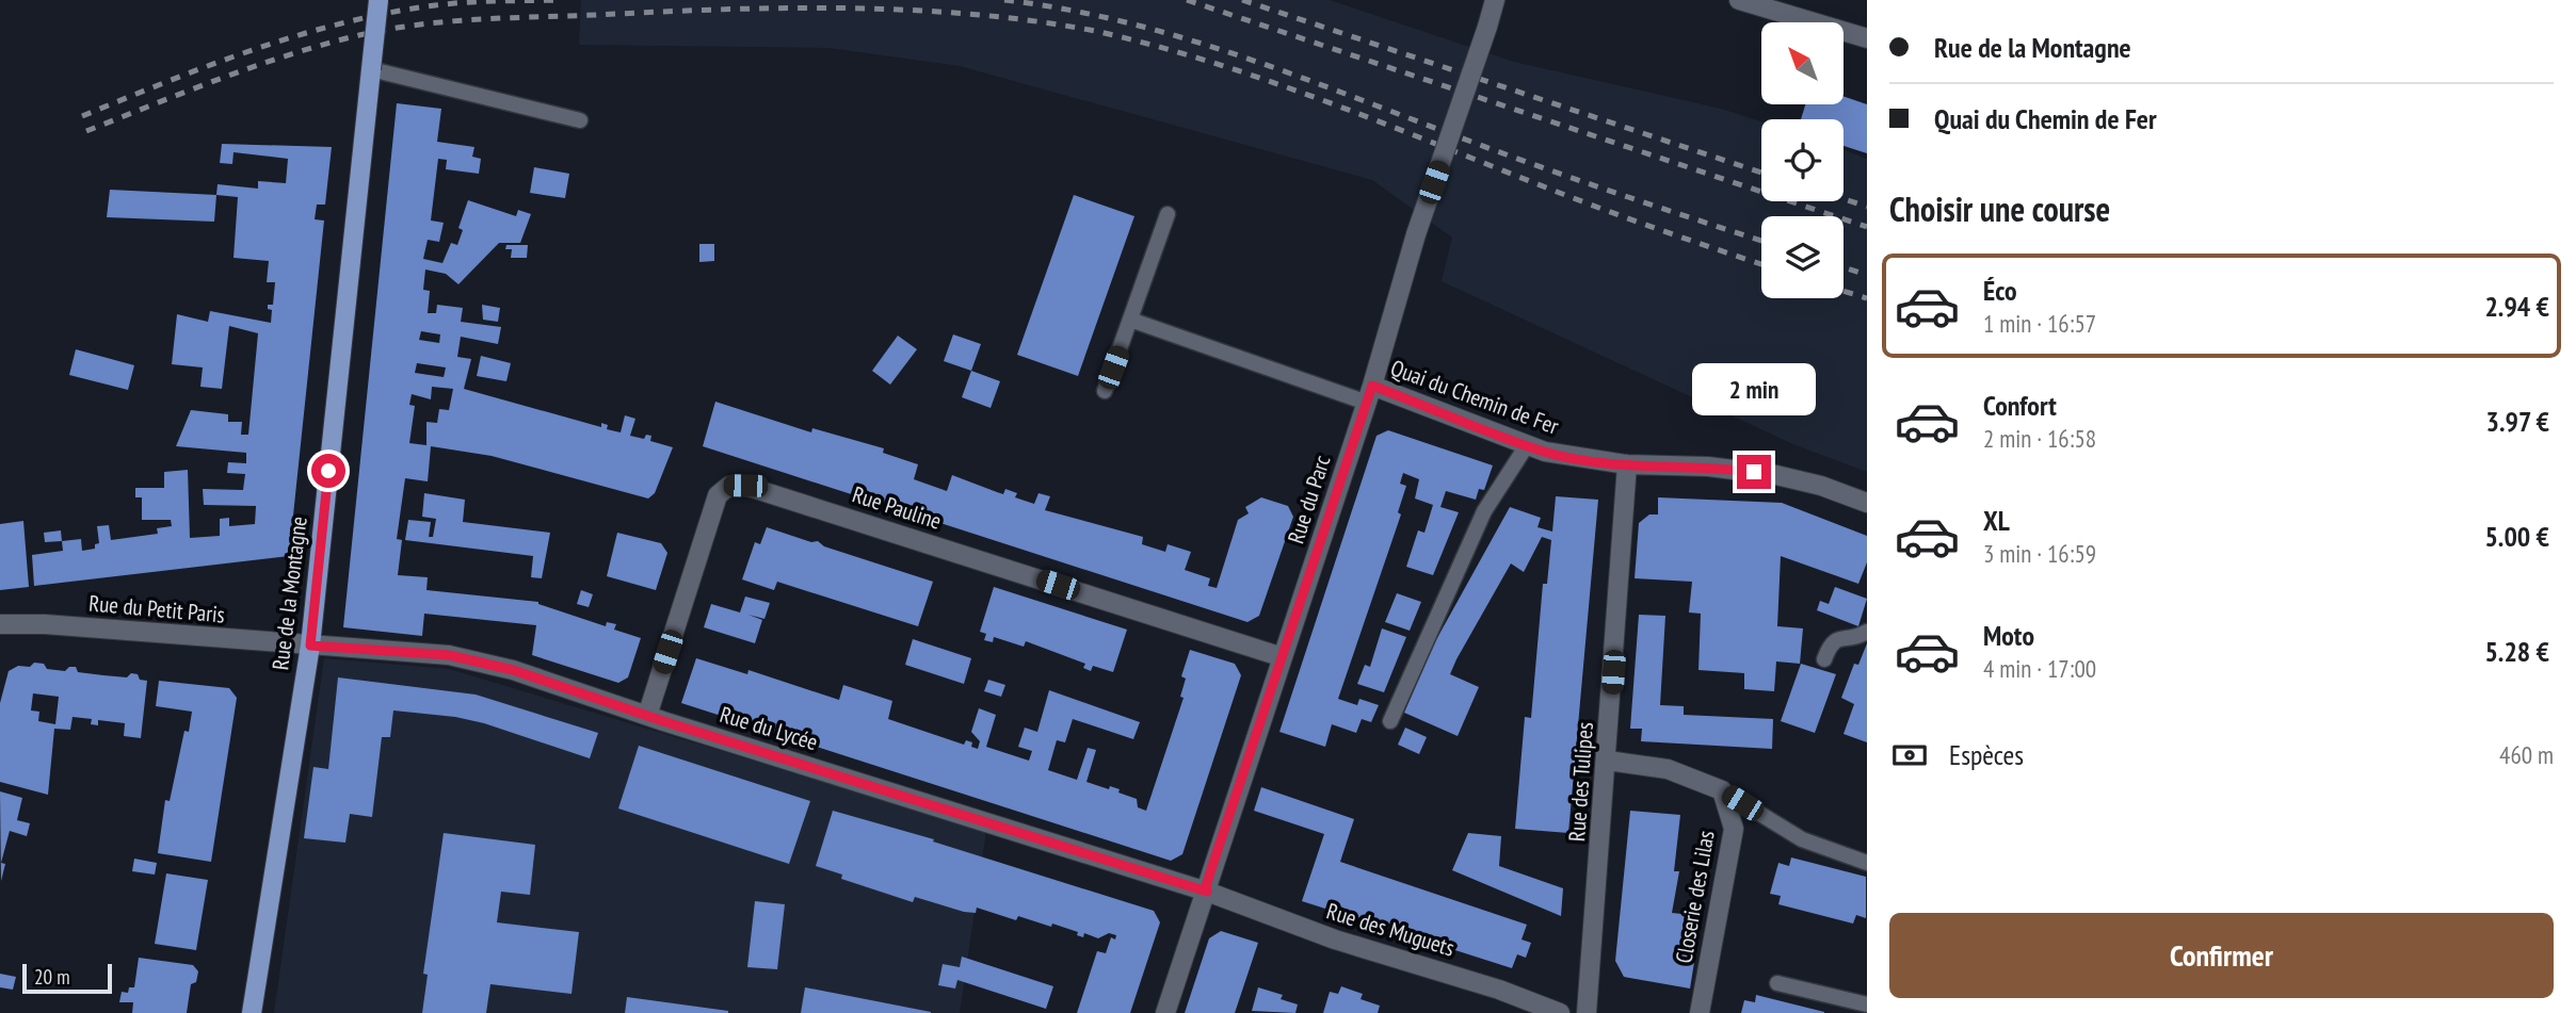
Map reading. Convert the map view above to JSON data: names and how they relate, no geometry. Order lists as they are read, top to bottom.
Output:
{
  "streets": {
    "main road": ["Rue de la Montagne"],
    "street": [
      "Quai du Chemin de Fer",
      "Rue du Parc",
      "Rue Pauline",
      "Rue du Petit Paris",
      "Rue du Lycée",
      "Rue des Tulipes",
      "Closerie des Lilas",
      "Rue des Muguets"
    ]
  },
  "crossings": [
    ["Quai du Chemin de Fer", "Rue du Parc"],
    ["Quai du Chemin de Fer", "Rue des Tulipes"],
    ["Rue du Parc", "Rue Pauline"],
    ["Rue du Parc", "Rue du Lycée"],
    ["Rue du Parc", "Rue des Muguets"],
    ["Rue Pauline", "Rue du Lycée"],
    ["Rue de la Montagne", "Rue du Petit Paris"],
    ["Rue de la Montagne", "Rue du Lycée"],
    ["Rue du Petit Paris", "Rue du Lycée"],
    ["Rue du Lycée", "Rue des Muguets"]
  ],
  "scale_bar": "20 m",
  "north": "top left",
  "page": {
    "banner": ["Rue de la Montagne", "Quai du Chemin de Fer"],
    "heading": "Choisir une course",
    "list": [
      {
        "name": "Éco",
        "note": "1 min · 16:57",
        "value": "2.94 €"
      },
      {
        "name": "Confort",
        "note": "2 min · 16:58",
        "value": "3.97 €"
      },
      {
        "name": "XL",
        "note": "3 min · 16:59",
        "value": "5.00 €"
      },
      {
        "name": "Moto",
        "note": "4 min · 17:00",
        "value": "5.28 €"
      }
    ],
    "bubble": "2 min",
    "pay": ["Espèces", "460 m"],
    "buttons": "Confirmer",
    "scale": "20 m"
  }
}
